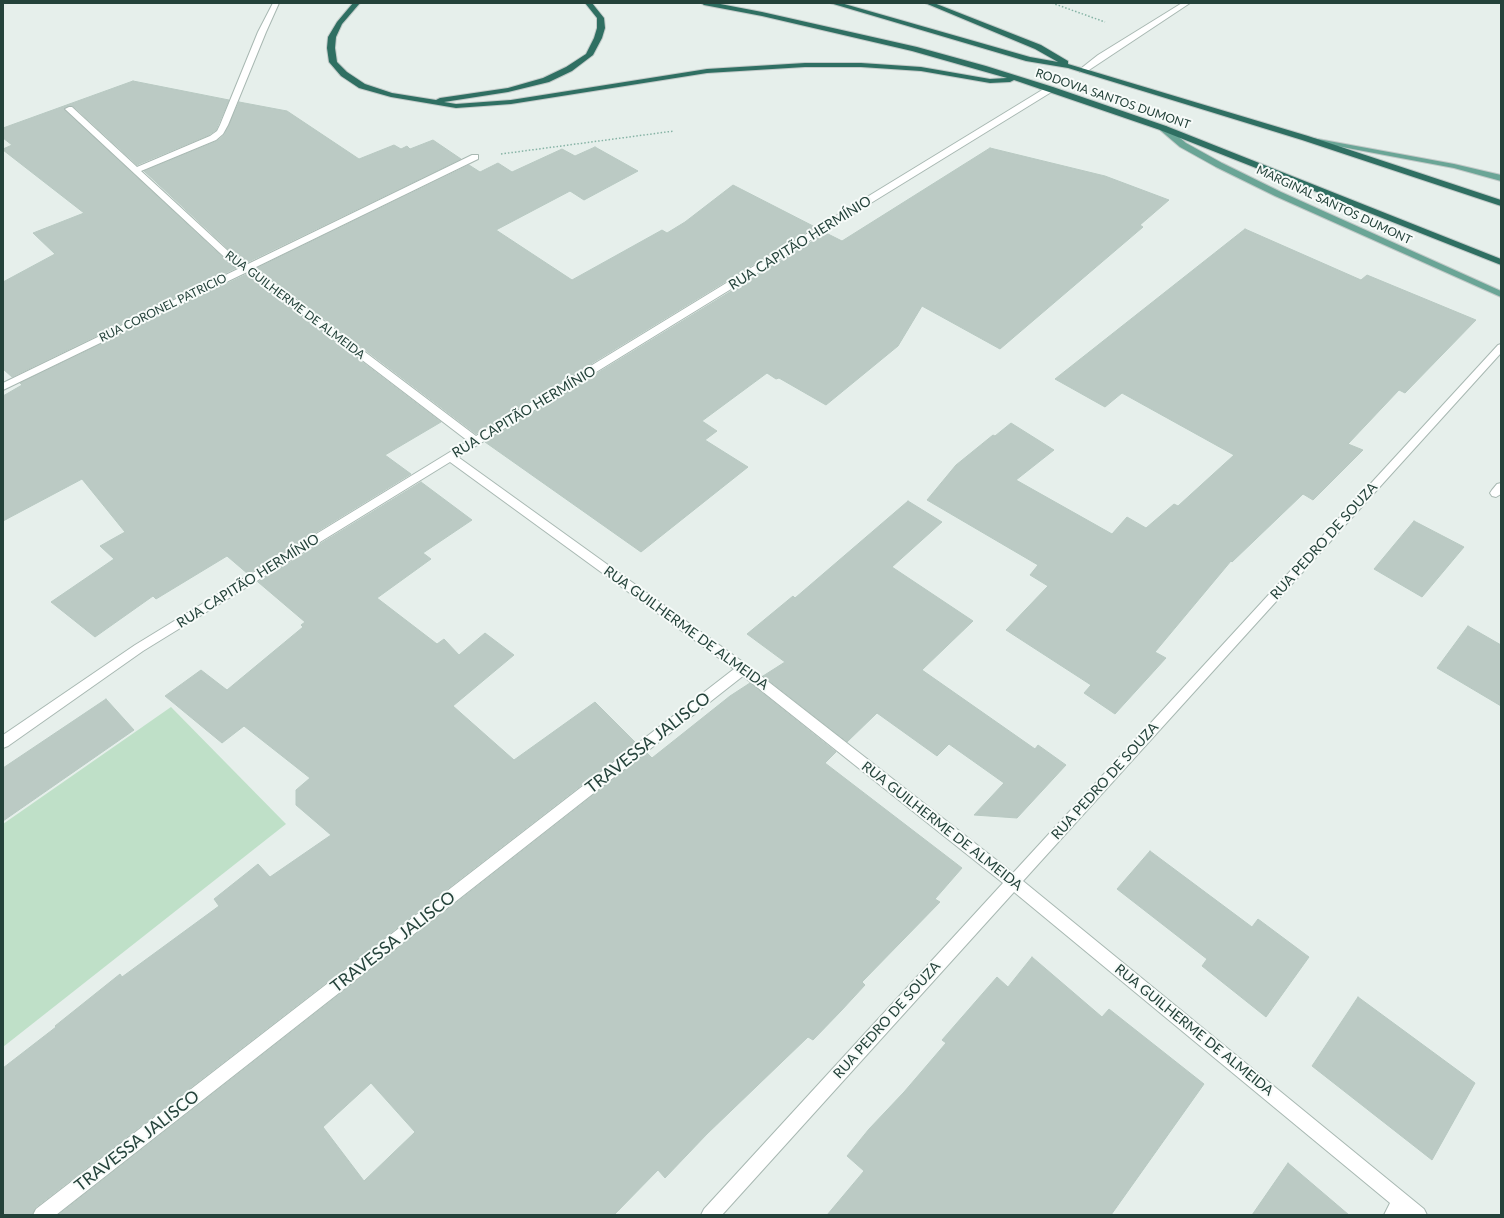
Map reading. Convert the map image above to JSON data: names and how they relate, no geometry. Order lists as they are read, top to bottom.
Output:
{
  "streets": {
    "highway": ["RODOVIA SANTOS DUMONT"],
    "main road": ["MARGINAL SANTOS DUMONT"],
    "street": [
      "RUA CAPITÃO HERMÍNIO",
      "RUA GUILHERME DE ALMEIDA",
      "RUA CORONEL PATRICIO",
      "RUA PEDRO DE SOUZA",
      "TRAVESSA JALISCO"
    ]
  },
  "crossings": [
    ["RODOVIA SANTOS DUMONT", "MARGINAL SANTOS DUMONT"],
    ["RODOVIA SANTOS DUMONT", "RUA CAPITÃO HERMÍNIO"],
    ["RUA CAPITÃO HERMÍNIO", "RUA GUILHERME DE ALMEIDA"],
    ["RUA GUILHERME DE ALMEIDA", "RUA CORONEL PATRICIO"],
    ["RUA GUILHERME DE ALMEIDA", "RUA PEDRO DE SOUZA"],
    ["RUA GUILHERME DE ALMEIDA", "TRAVESSA JALISCO"]
  ]
}
